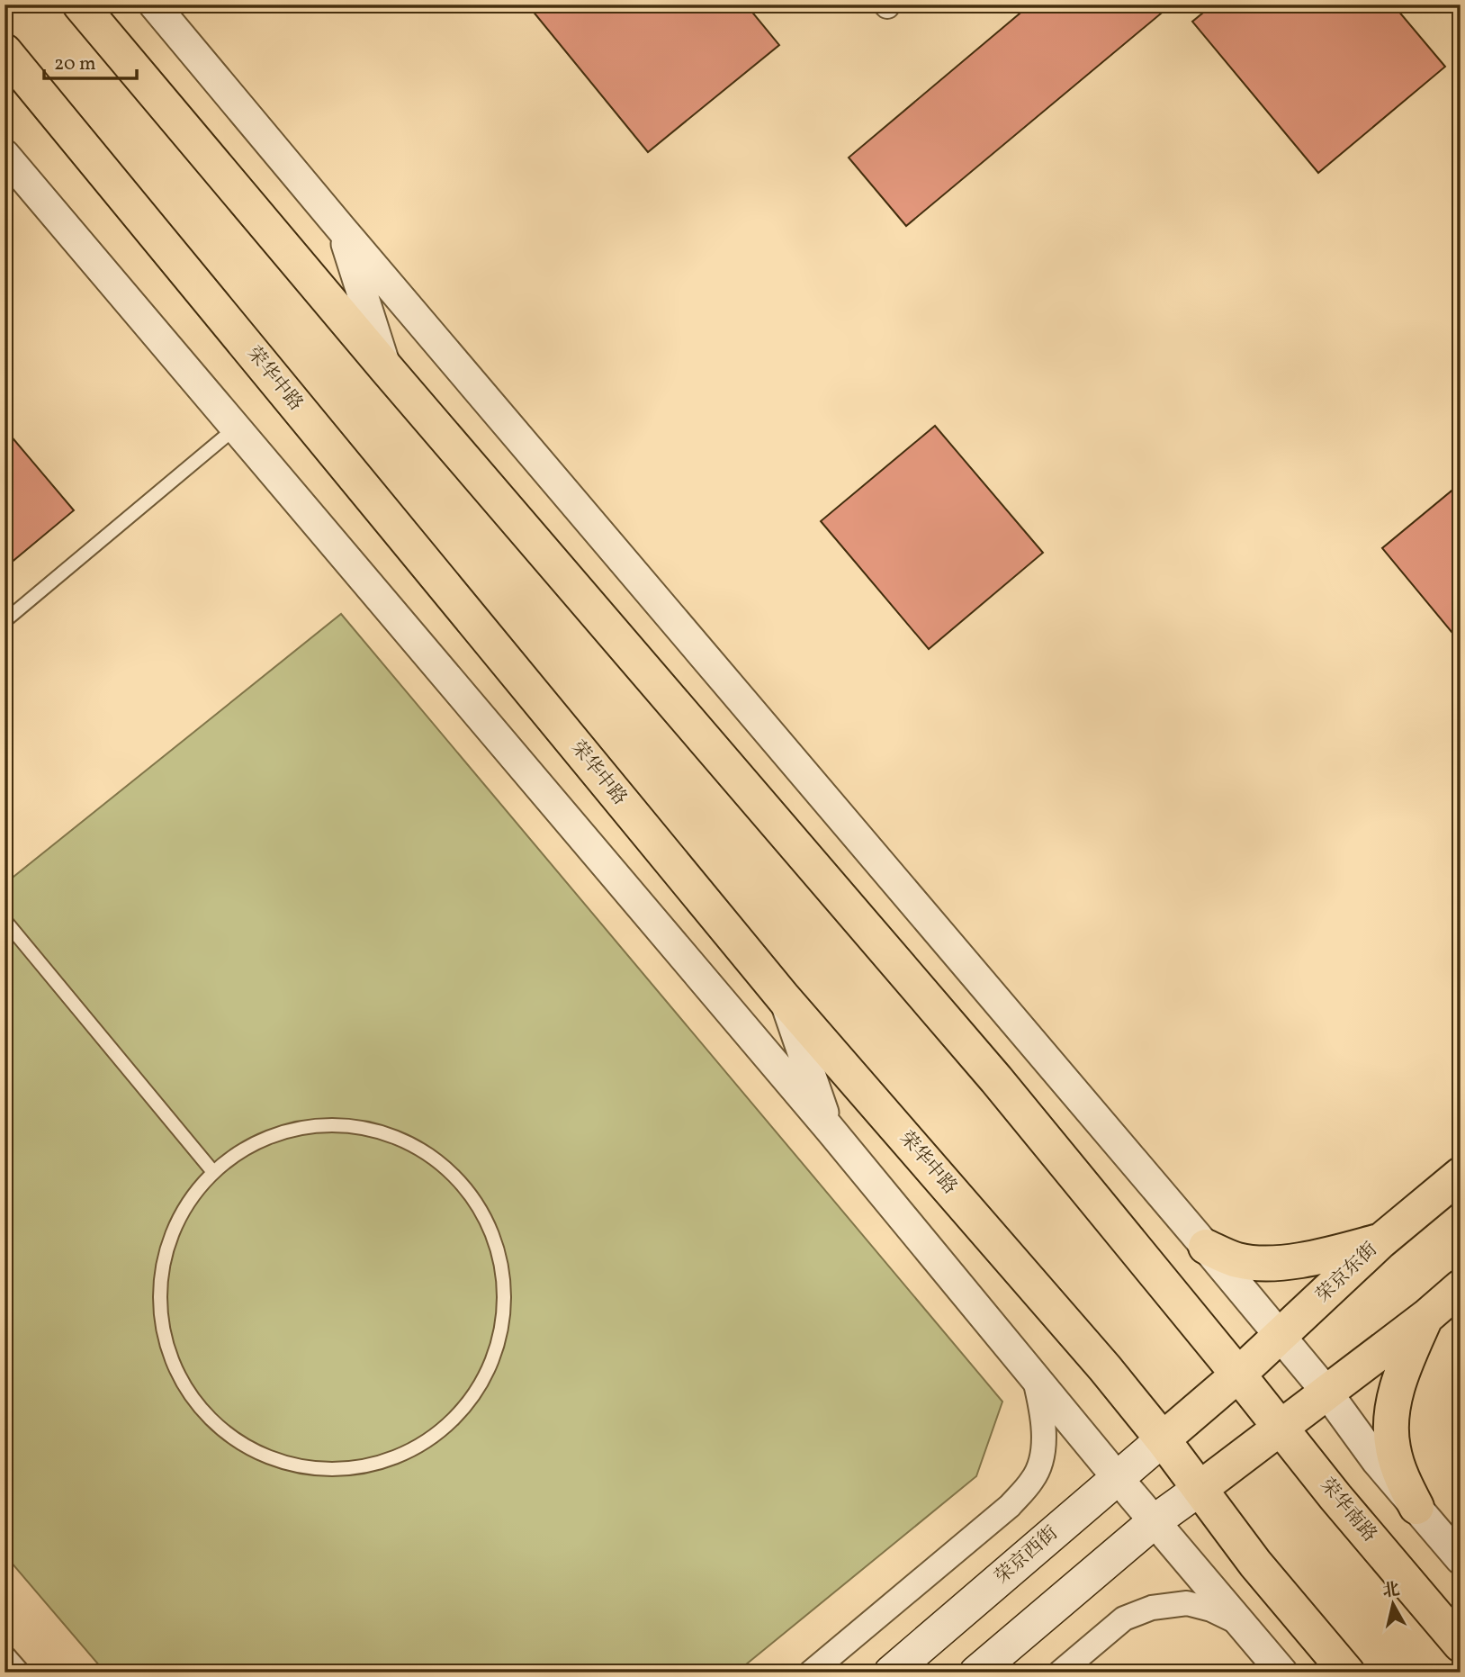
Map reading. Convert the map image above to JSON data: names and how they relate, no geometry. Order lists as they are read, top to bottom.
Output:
{
  "streets": {
    "main road": [
      "荣华中路",
      "荣京东街",
      "荣华南路",
      "荣京西街"
    ]
  },
  "crossings": [
    ["荣华中路", "荣京东街"],
    ["荣华中路", "荣京西街"],
    ["荣京东街", "荣华南路"],
    ["荣京东街", "荣京西街"]
  ],
  "scale_bar": "20 m",
  "north": "top"
}
